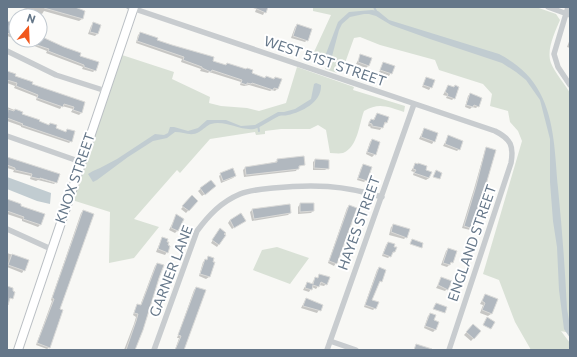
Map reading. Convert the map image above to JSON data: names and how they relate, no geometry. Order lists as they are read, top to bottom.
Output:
{
  "streets": {
    "street": [
      "WEST 51ST STREET",
      "KNOX STREET",
      "HAYES STREET",
      "ENGLAND STREET",
      "GARNER LANE"
    ]
  },
  "crossings": [
    ["WEST 51ST STREET", "KNOX STREET"],
    ["WEST 51ST STREET", "HAYES STREET"],
    ["WEST 51ST STREET", "ENGLAND STREET"],
    ["HAYES STREET", "GARNER LANE"]
  ],
  "north": "top"
}
